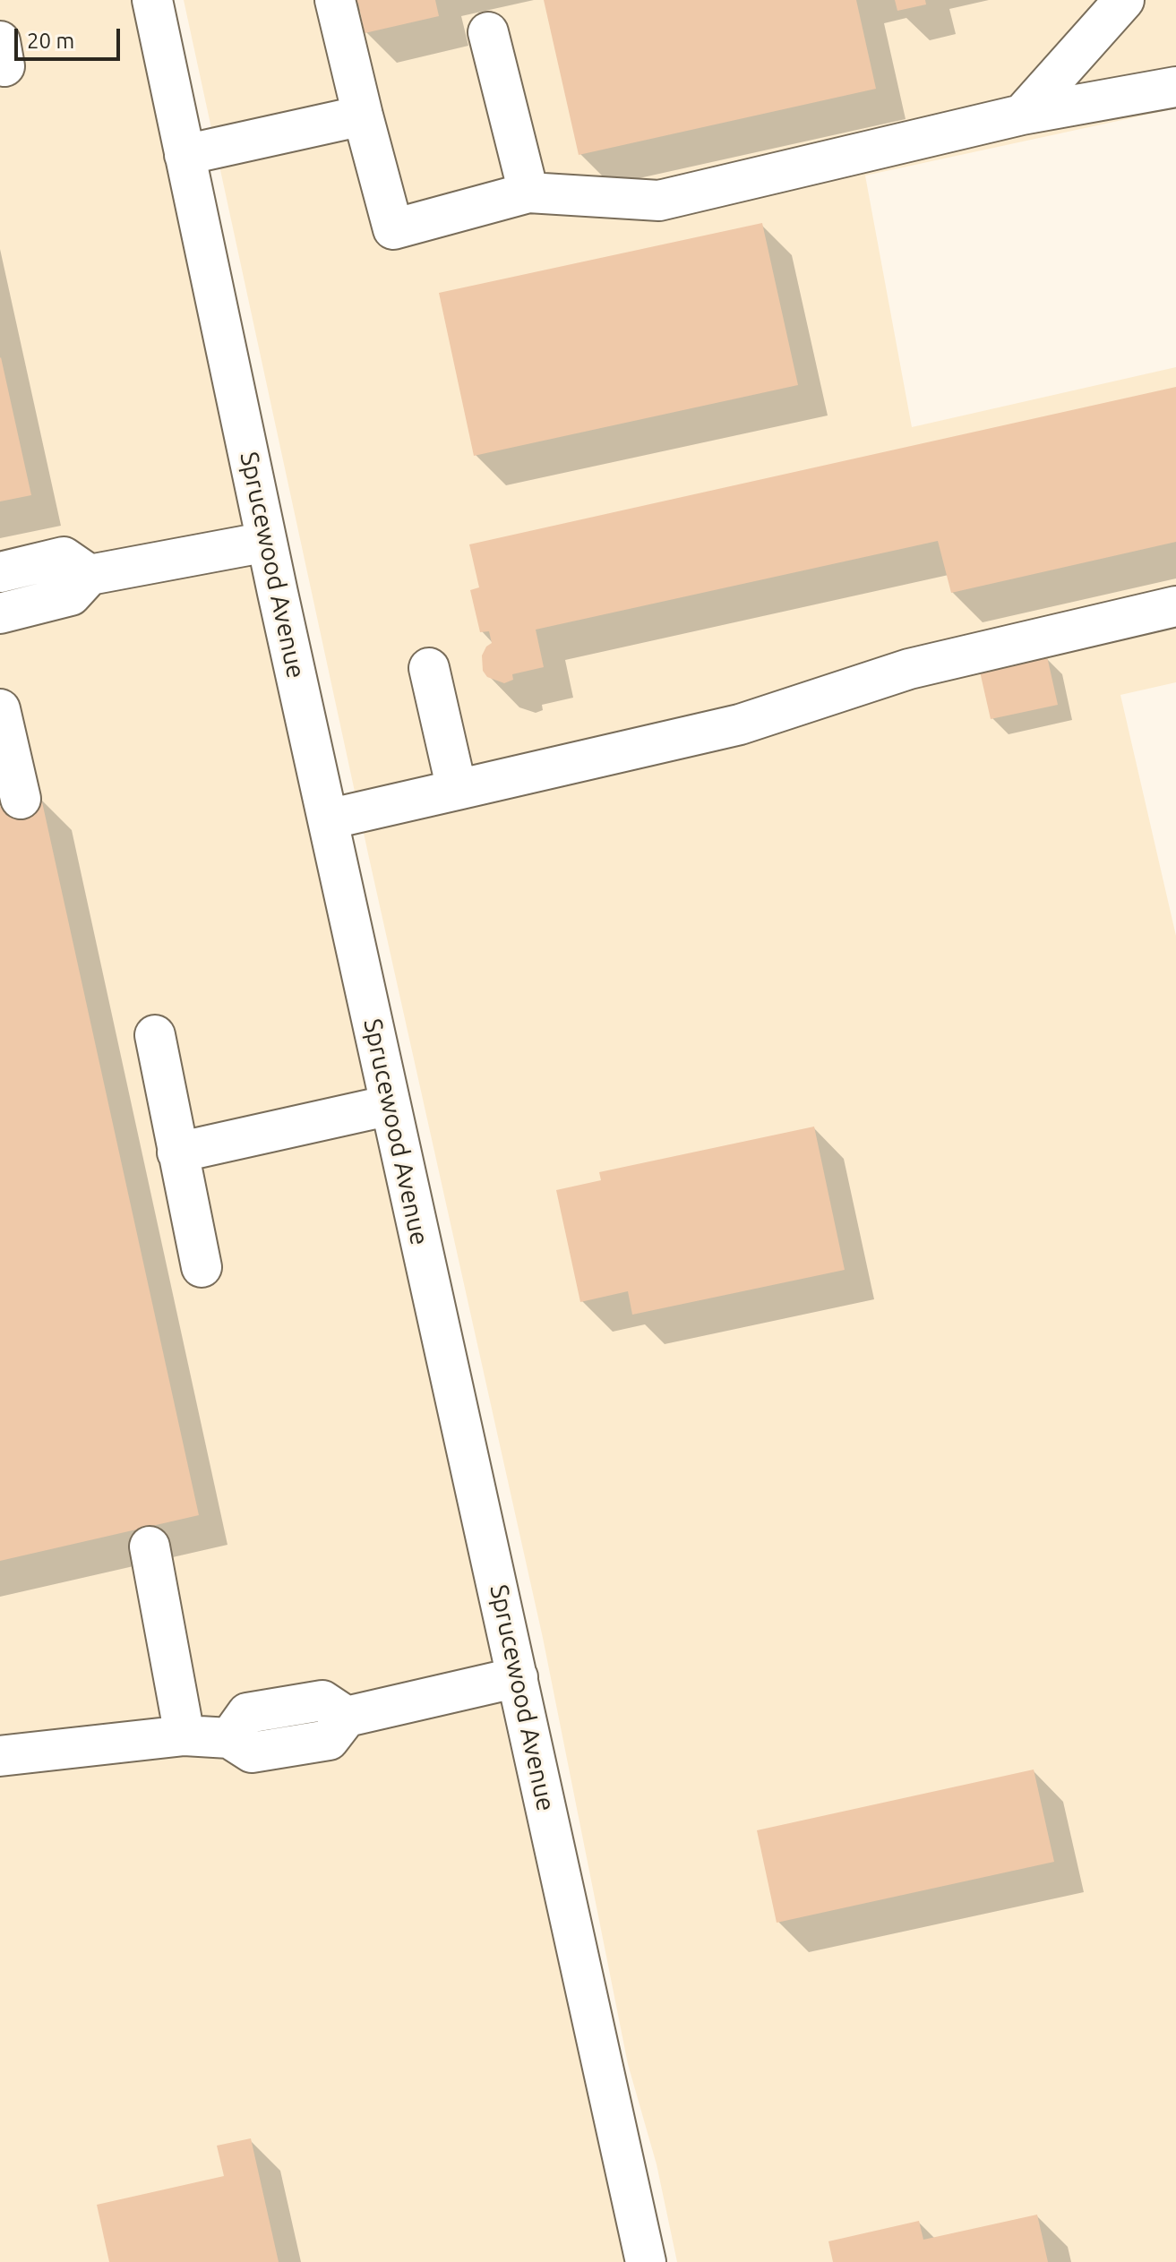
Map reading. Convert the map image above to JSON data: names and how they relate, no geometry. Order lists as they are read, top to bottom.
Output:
{
  "streets": {
    "street": ["Sprucewood Avenue"]
  },
  "scale_bar": "20 m"
}
